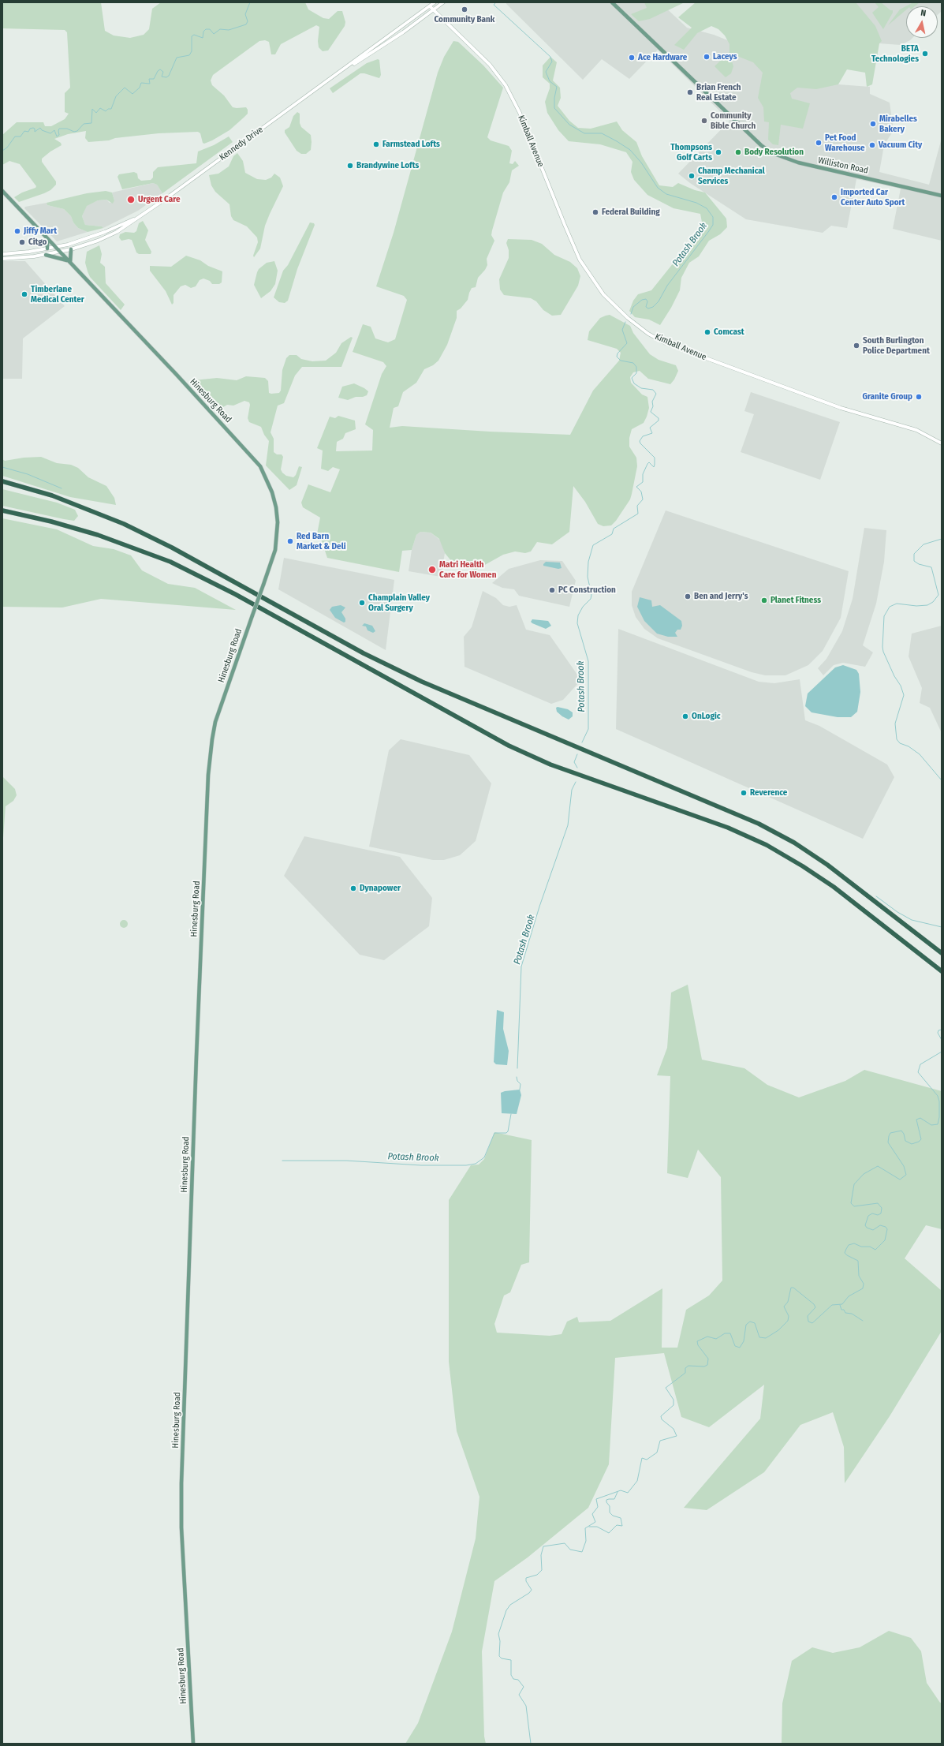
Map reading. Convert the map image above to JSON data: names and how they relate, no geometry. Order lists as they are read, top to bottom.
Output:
{
  "streets": {
    "main road": [
      "Kimball Avenue",
      "Kennedy Drive",
      "Williston Road",
      "Hinesburg Road"
    ]
  },
  "crossings": [
    ["Kimball Avenue", "Kennedy Drive"],
    ["Kennedy Drive", "Hinesburg Road"]
  ],
  "water": ["Potash Brook"],
  "places": [
    "Community Bank",
    "BETA Technologies",
    "Laceys",
    "Ace Hardware",
    "Brian French Real Estate",
    "Community Bible Church",
    "Mirabelles Bakery",
    "Pet Food Warehouse",
    "Farmstead Lofts",
    "Vacuum City",
    "Thompsons Golf Carts",
    "Body Resolution",
    "Brandywine Lofts",
    "Champ Mechanical Services",
    "Imported Car Center Auto Sport",
    "Urgent Care",
    "Federal Building",
    "Jiffy Mart",
    "Citgo",
    "Timberlane Medical Center",
    "Comcast",
    "South Burlington Police Department",
    "Granite Group",
    "Red Barn Market & Deli",
    "Matri Health Care for Women",
    "PC Construction",
    "Ben and Jerry's",
    "Planet Fitness",
    "Champlain Valley Oral Surgery",
    "OnLogic",
    "Reverence",
    "Dynapower"
  ],
  "north": "top"
}
